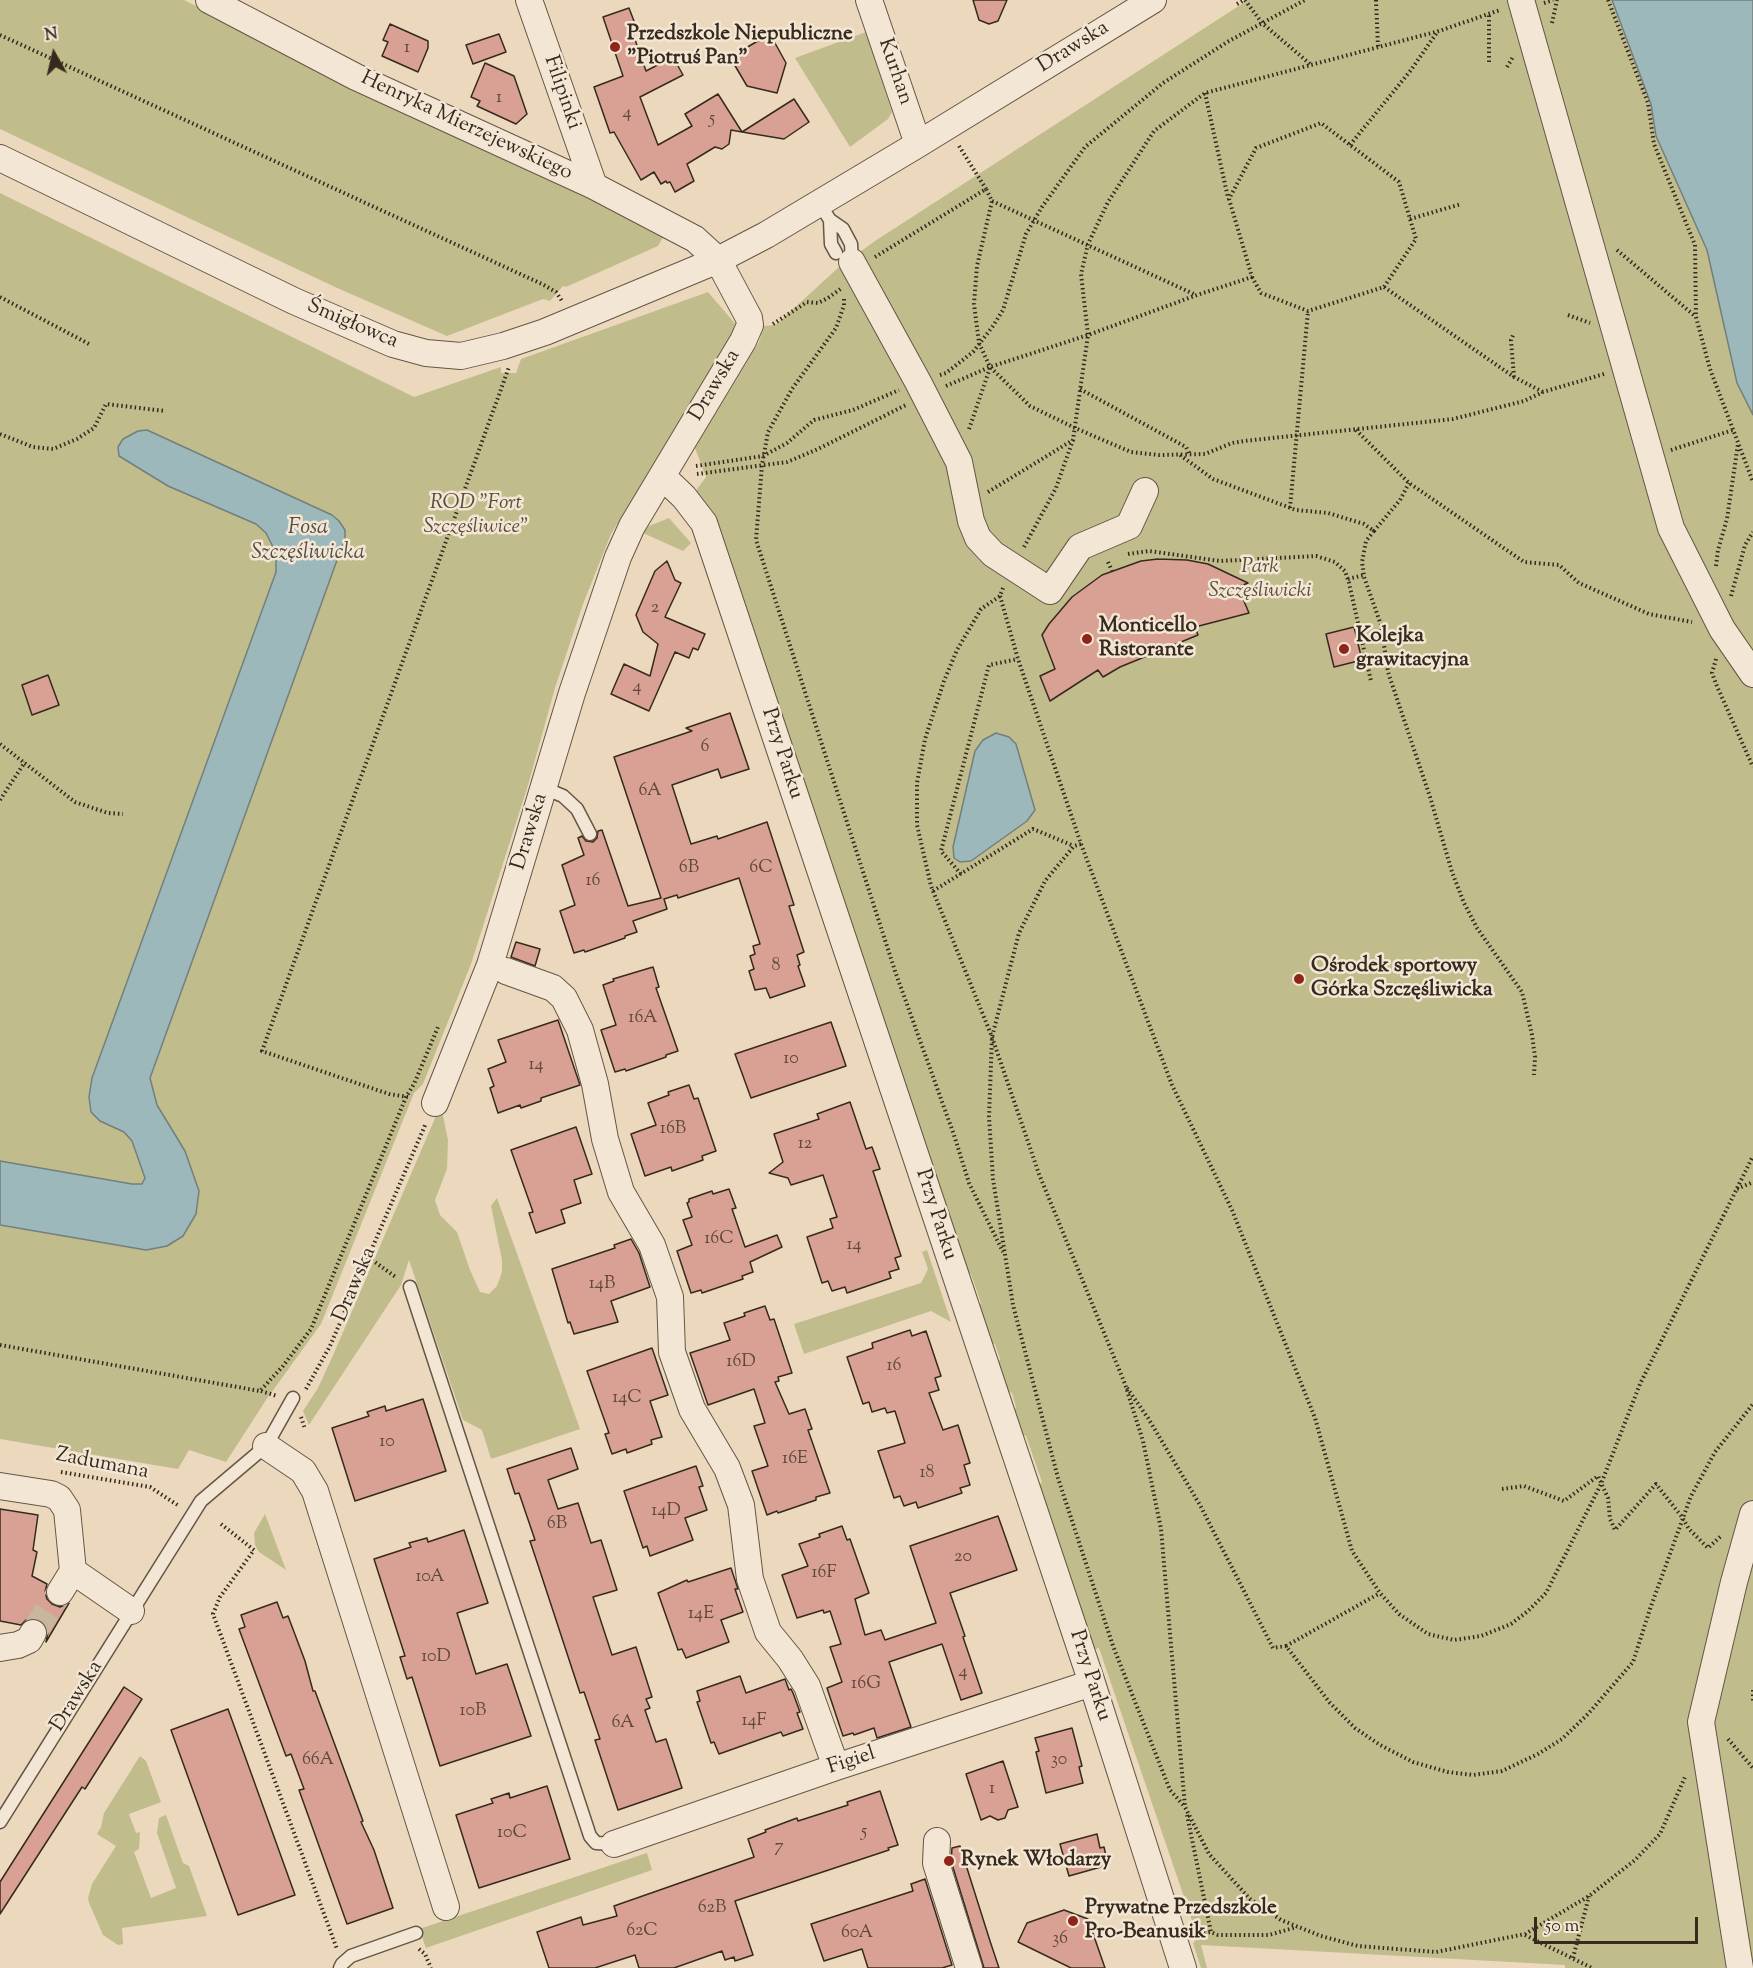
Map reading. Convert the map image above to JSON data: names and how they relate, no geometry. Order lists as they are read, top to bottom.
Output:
{
  "streets": {
    "street": [
      "Drawska",
      "Kurhan",
      "Filipinki",
      "Henryka Mierzejewskiego",
      "Śmigłowca",
      "Przy Parku",
      "Figiel"
    ],
    "path": ["Zadumana"]
  },
  "crossings": [
    ["Drawska", "Kurhan"],
    ["Drawska", "Henryka Mierzejewskiego"],
    ["Drawska", "Śmigłowca"],
    ["Drawska", "Przy Parku"],
    ["Drawska", "Zadumana"],
    ["Filipinki", "Henryka Mierzejewskiego"],
    ["Henryka Mierzejewskiego", "Śmigłowca"],
    ["Przy Parku", "Figiel"]
  ],
  "water": ["Fosa Szczęśliwicka"],
  "parks": ["ROD \"Fort Szczęśliwice\"", "Park Szczęśliwicki"],
  "places": [
    "Przedszkole Niepubliczne \"Piotruś Pan\"",
    "Monticello Ristorante",
    "Kolejka grawitacyjna",
    "Ośrodek sportowy Górka Szczęśliwicka",
    "Rynek Włodarzy",
    "Prywatne Przedszkole Pro-Beanusik"
  ],
  "house_numbers": [
    "1",
    "1",
    "4",
    "5",
    "2",
    "4",
    "6",
    "6A",
    "6B",
    "6C",
    "16",
    "8",
    "16A",
    "10",
    "14",
    "16B",
    "12",
    "16C",
    "14",
    "14B",
    "16D",
    "16",
    "14C",
    "10",
    "16E",
    "18",
    "14D",
    "6B",
    "20",
    "16F",
    "10A",
    "14E",
    "10D",
    "4",
    "16G",
    "10B",
    "14F",
    "6A",
    "66A",
    "30",
    "1",
    "5",
    "10C",
    "7",
    "62B",
    "62C",
    "60A",
    "36"
  ],
  "scale_bar": "50 m",
  "north": "top"
}
